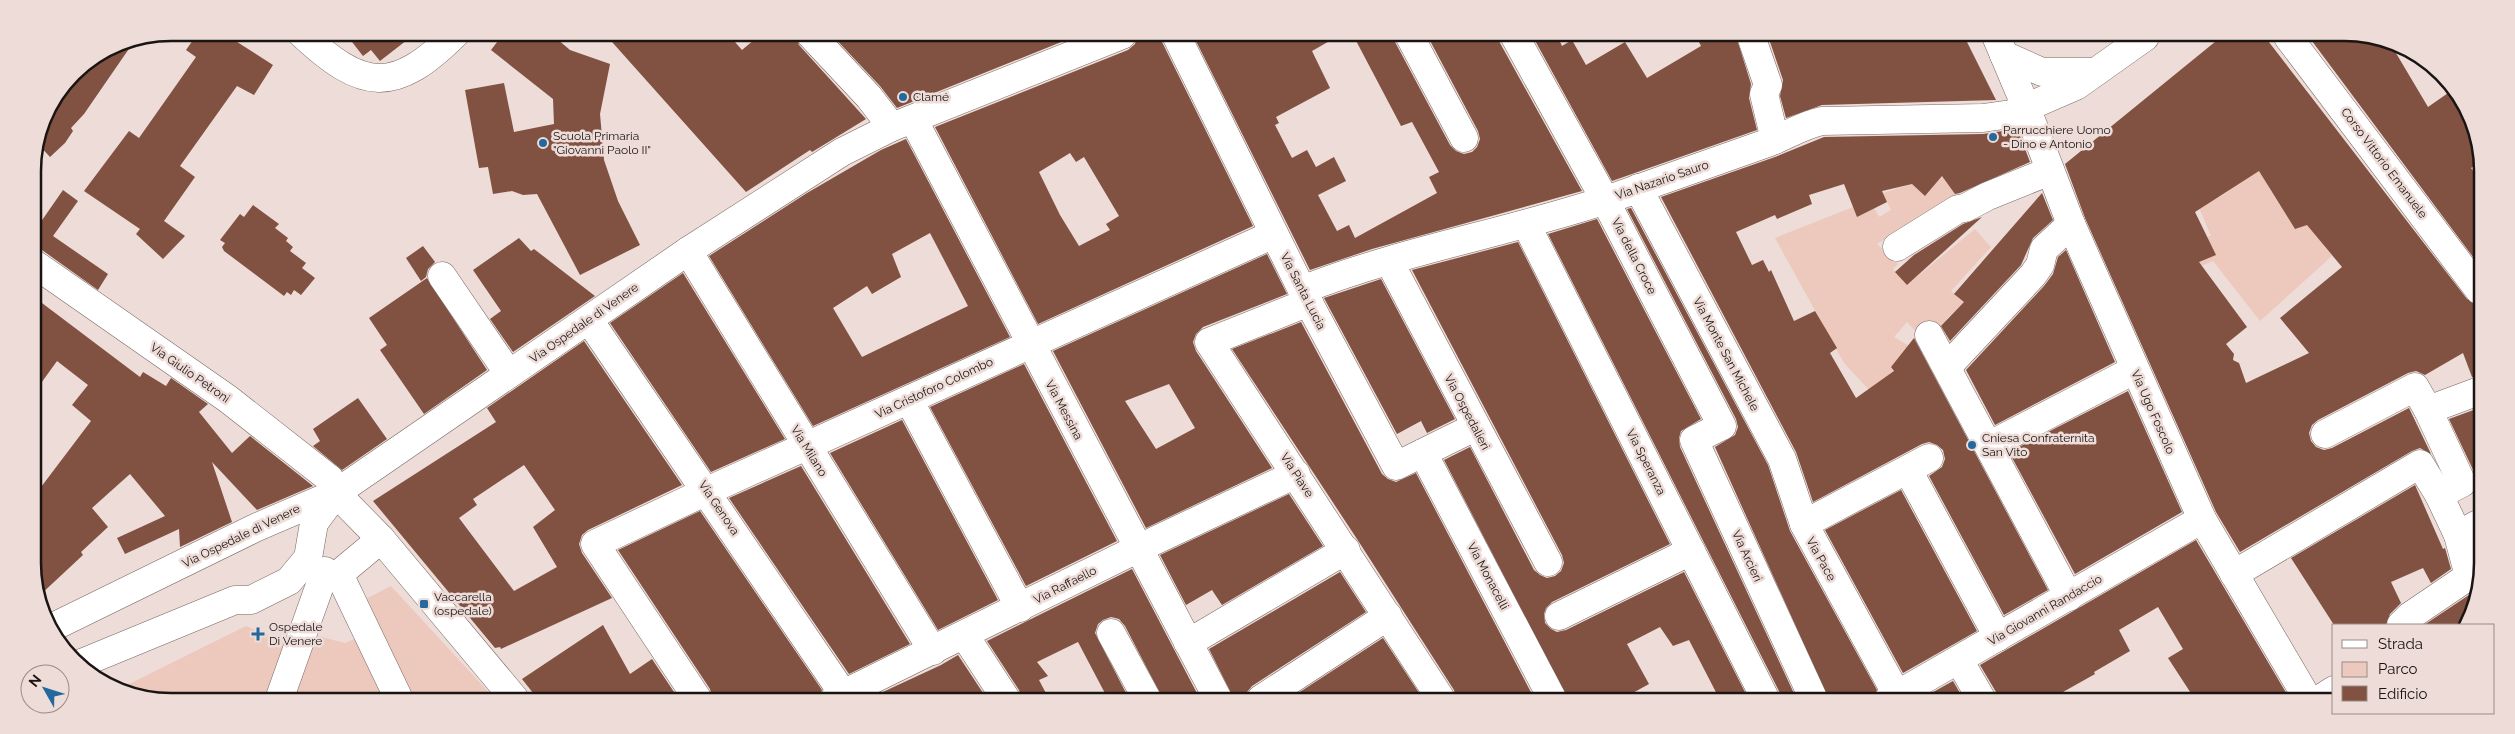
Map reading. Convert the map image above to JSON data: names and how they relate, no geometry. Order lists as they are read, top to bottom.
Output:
{
  "streets": {
    "street": [
      "Corso Vittorio Emanuele",
      "Via Nazario Sauro",
      "Via della Croce",
      "Via Santa Lucia",
      "Via Ospedale di Venere",
      "Via Monte San Michele",
      "Via Giulio Petroni",
      "Via Cristoforo Colombo",
      "Via Messina",
      "Via Ospedalieri",
      "Via Ugo Foscolo",
      "Via Milano",
      "Via Speranza",
      "Via Piave",
      "Via Genova",
      "Via Arcieri",
      "Via Pace",
      "Via Monacelli",
      "Via Raffaello",
      "Via Giovanni Randaccio"
    ]
  },
  "crossings": [
    ["Via Nazario Sauro", "Via della Croce"],
    ["Via Nazario Sauro", "Via Santa Lucia"],
    ["Via Nazario Sauro", "Via Monte San Michele"],
    ["Via Nazario Sauro", "Via Ospedalieri"],
    ["Via Nazario Sauro", "Via Ugo Foscolo"],
    ["Via Nazario Sauro", "Via Speranza"],
    ["Via Nazario Sauro", "Via Piave"],
    ["Via della Croce", "Via Arcieri"],
    ["Via Santa Lucia", "Via Cristoforo Colombo"],
    ["Via Santa Lucia", "Via Ospedalieri"],
    ["Via Santa Lucia", "Via Piave"],
    ["Via Santa Lucia", "Via Monacelli"],
    ["Via Ospedale di Venere", "Via Giulio Petroni"],
    ["Via Ospedale di Venere", "Via Messina"],
    ["Via Ospedale di Venere", "Via Milano"],
    ["Via Ospedale di Venere", "Via Genova"],
    ["Via Monte San Michele", "Via Pace"],
    ["Via Cristoforo Colombo", "Via Messina"],
    ["Via Cristoforo Colombo", "Via Milano"],
    ["Via Cristoforo Colombo", "Via Genova"],
    ["Via Messina", "Via Raffaello"],
    ["Via Ugo Foscolo", "Via Giovanni Randaccio"],
    ["Via Milano", "Via Raffaello"],
    ["Via Piave", "Via Raffaello"],
    ["Via Pace", "Via Giovanni Randaccio"]
  ],
  "places": {
    "other": [
      "Clamé",
      "Parrucchiere Uomo - Dino e Antonio",
      "Scuola Primaria \"Giovanni Paolo II\"",
      "Cniesa Confraternita San Vito"
    ],
    "transit": ["Vaccarella (ospedale)"],
    "health": ["Ospedale Di Venere"]
  },
  "legend": ["Strada", "Parco", "Edificio"],
  "north": "top left"
}
